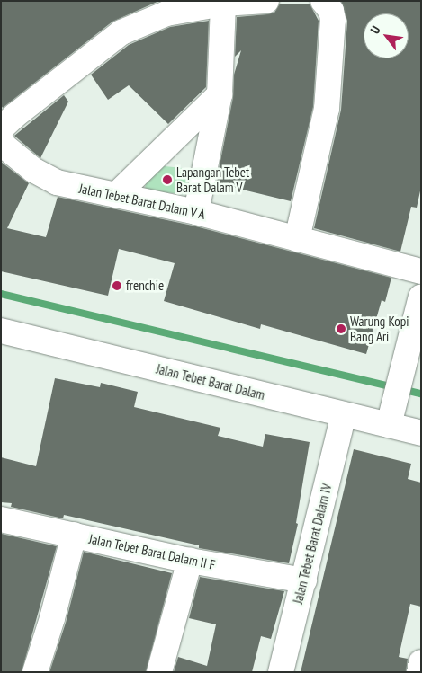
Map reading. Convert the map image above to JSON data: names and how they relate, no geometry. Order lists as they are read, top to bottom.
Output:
{
  "streets": {
    "street": [
      "Jalan Tebet Barat Dalam V A",
      "Jalan Tebet Barat Dalam",
      "Jalan Tebet Barat Dalam IV",
      "Jalan Tebet Barat Dalam II F"
    ]
  },
  "crossings": [
    ["Jalan Tebet Barat Dalam", "Jalan Tebet Barat Dalam IV"],
    ["Jalan Tebet Barat Dalam IV", "Jalan Tebet Barat Dalam II F"]
  ],
  "places": ["Lapangan Tebet Barat Dalam V", "frenchie", "Warung Kopi Bang Ari"],
  "north": "top left"
}
